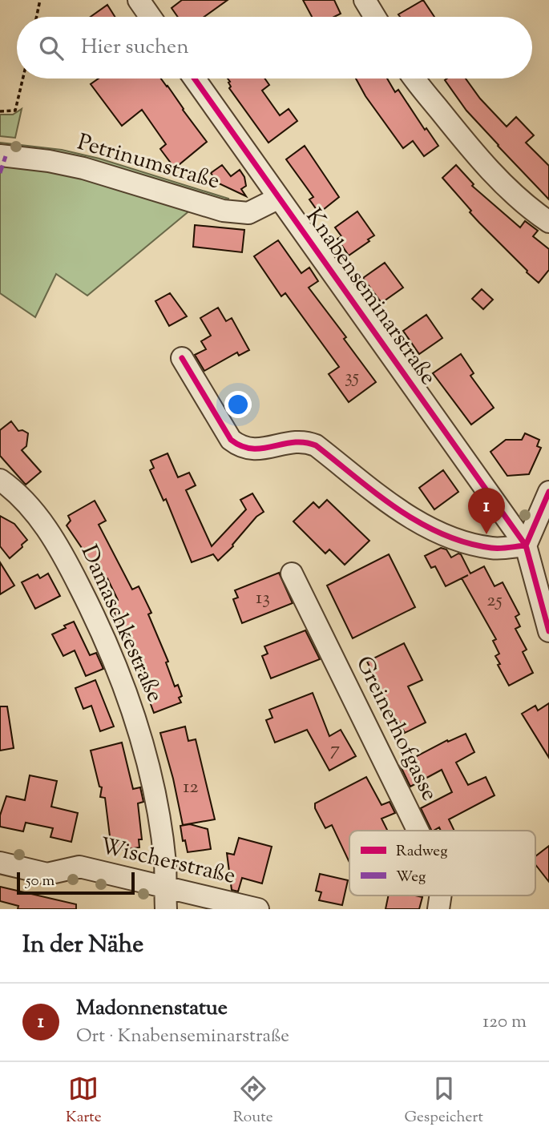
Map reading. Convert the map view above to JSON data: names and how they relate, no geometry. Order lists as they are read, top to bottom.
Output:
{
  "streets": {
    "street": [
      "Petrinumstraße",
      "Knabenseminarstraße",
      "Damaschkestraße",
      "Greinerhofgasse",
      "Wischerstraße"
    ]
  },
  "crossings": [
    ["Petrinumstraße", "Knabenseminarstraße"],
    ["Damaschkestraße", "Wischerstraße"]
  ],
  "house_numbers": [
    "35",
    "13",
    "25",
    "7",
    "12"
  ],
  "legend": ["Radweg", "Weg"],
  "scale_bar": "50 m",
  "page": {
    "search": "Hier suchen",
    "pins": "1",
    "scale": "50 m",
    "heading": "In der Nähe",
    "list": [
      {
        "mark": "1",
        "name": "Madonnenstatue",
        "note": "Ort · Knabenseminarstraße",
        "value": "120 m"
      }
    ],
    "nav": ["Karte", "Route", "Gespeichert"]
  }
}
